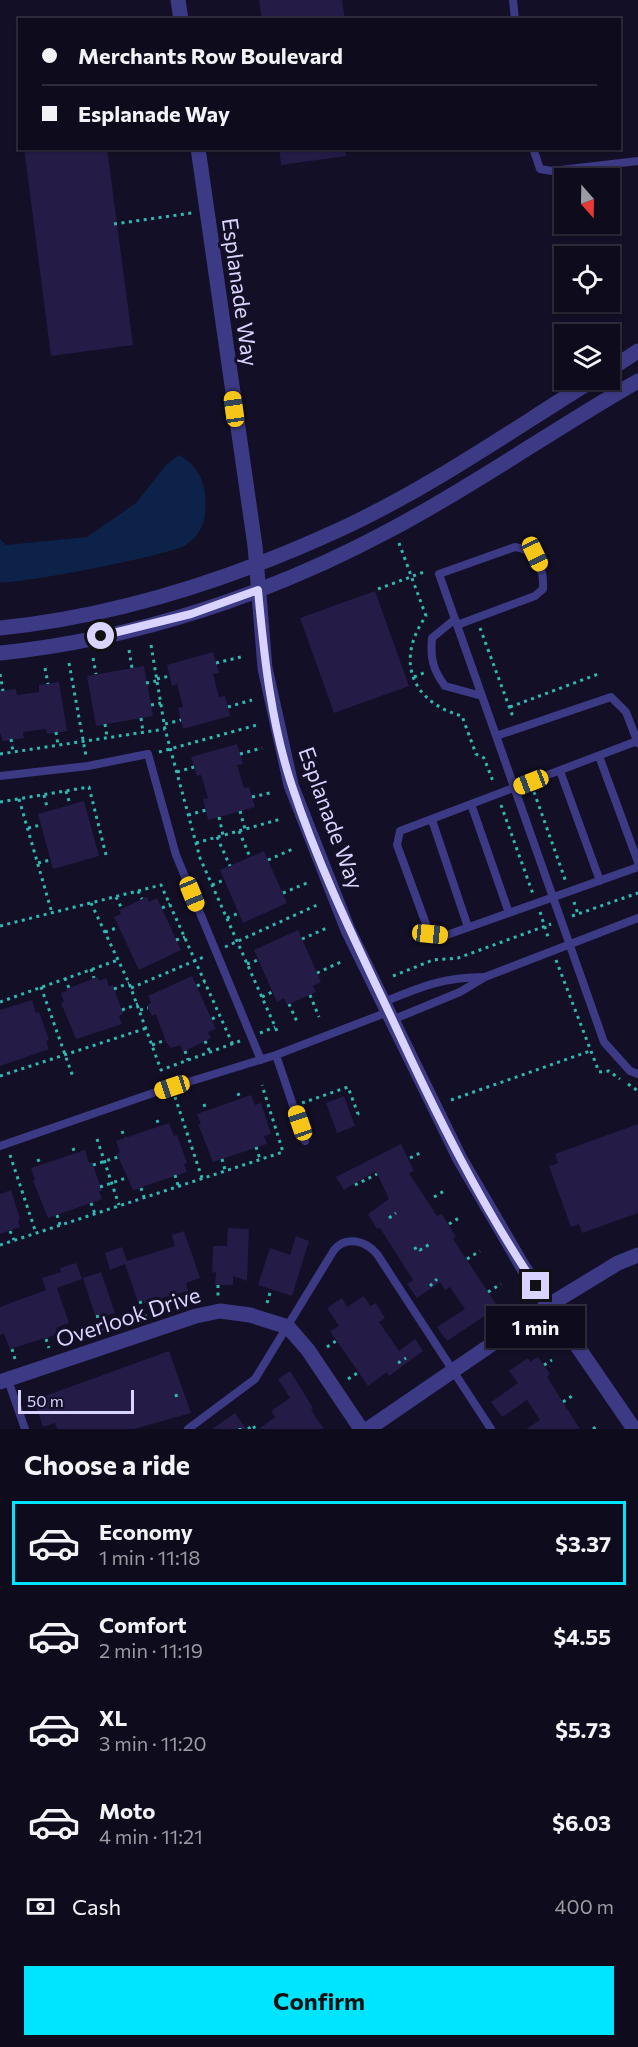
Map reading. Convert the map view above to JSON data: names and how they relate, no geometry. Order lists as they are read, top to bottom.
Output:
{
  "streets": {
    "street": ["Esplanade Way", "Overlook Drive"]
  },
  "scale_bar": "50 m",
  "north": "bottom",
  "page": {
    "banner": ["Merchants Row Boulevard", "Esplanade Way"],
    "bubble": "1 min",
    "scale": "50 m",
    "heading": "Choose a ride",
    "list": [
      {
        "name": "Economy",
        "note": "1 min · 11:18",
        "value": "$3.37"
      },
      {
        "name": "Comfort",
        "note": "2 min · 11:19",
        "value": "$4.55"
      },
      {
        "name": "XL",
        "note": "3 min · 11:20",
        "value": "$5.73"
      },
      {
        "name": "Moto",
        "note": "4 min · 11:21",
        "value": "$6.03"
      }
    ],
    "pay": ["Cash", "400 m"],
    "buttons": "Confirm"
  }
}
